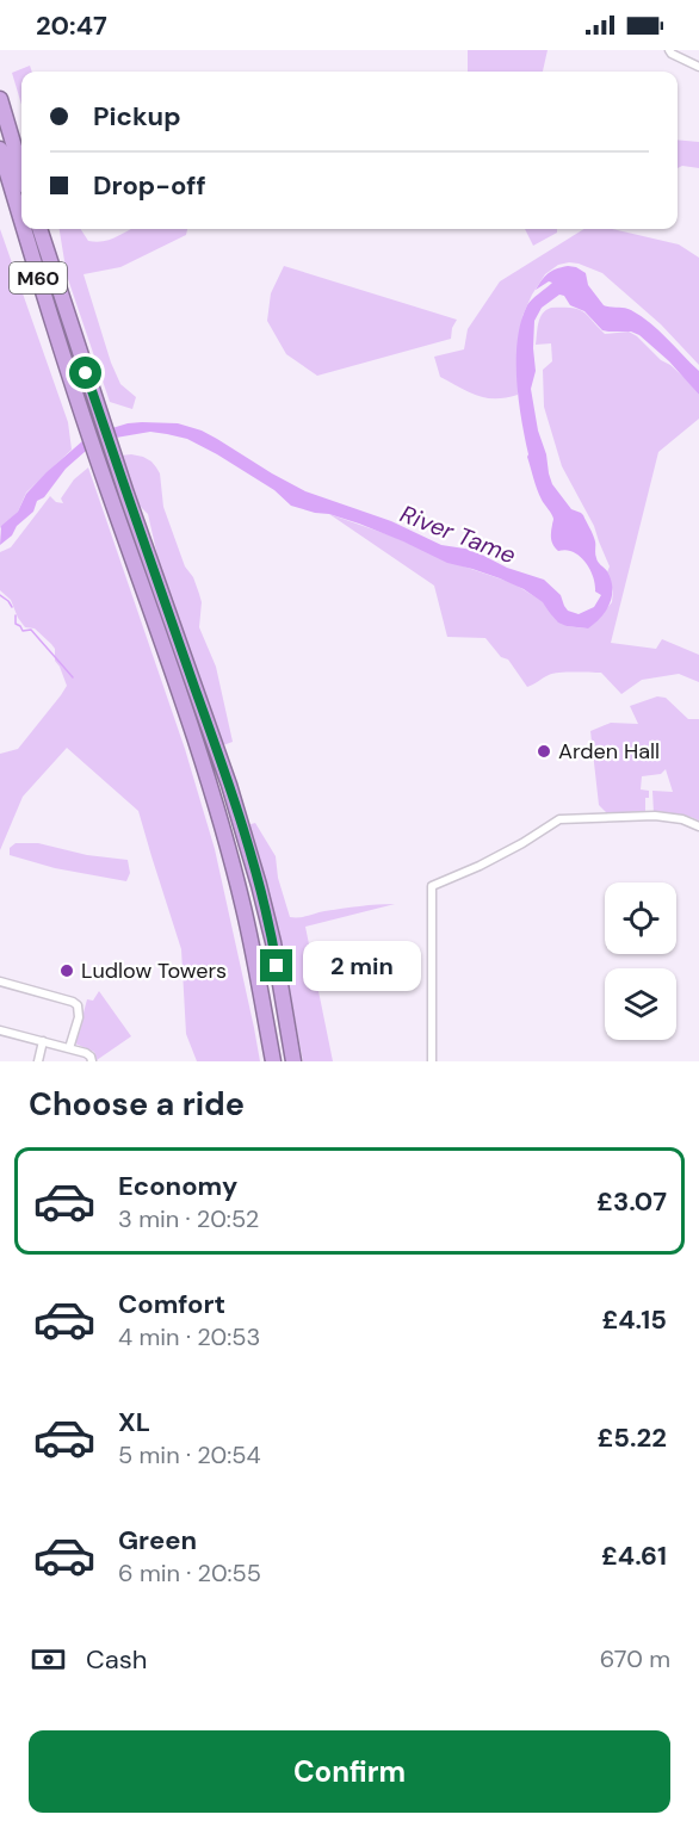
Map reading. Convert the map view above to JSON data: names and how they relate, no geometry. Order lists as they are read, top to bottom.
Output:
{
  "streets": {
    "highway": ["M60"]
  },
  "water": ["River Tame"],
  "places": ["Arden Hall", "Ludlow Towers"],
  "page": {
    "status": "20:47",
    "banner": ["Pickup", "Drop-off"],
    "bubble": "2 min",
    "heading": "Choose a ride",
    "list": [
      {
        "name": "Economy",
        "note": "3 min · 20:52",
        "value": "£3.07"
      },
      {
        "name": "Comfort",
        "note": "4 min · 20:53",
        "value": "£4.15"
      },
      {
        "name": "XL",
        "note": "5 min · 20:54",
        "value": "£5.22"
      },
      {
        "name": "Green",
        "note": "6 min · 20:55",
        "value": "£4.61"
      }
    ],
    "pay": ["Cash", "670 m"],
    "buttons": "Confirm"
  }
}
